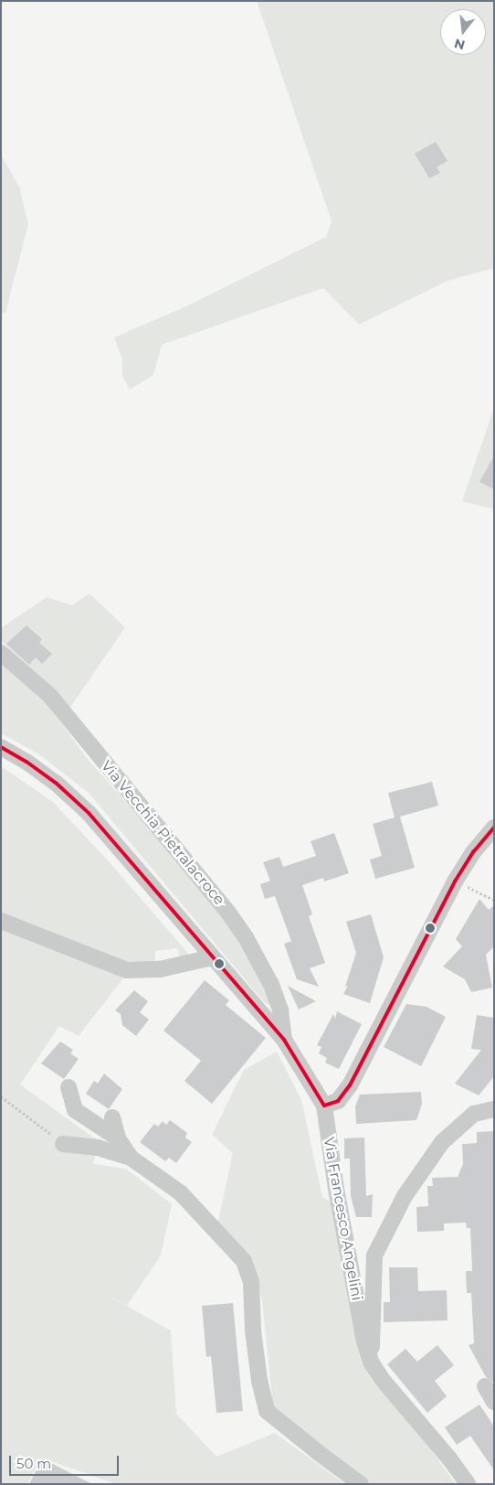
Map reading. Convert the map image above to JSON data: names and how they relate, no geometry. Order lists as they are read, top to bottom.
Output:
{
  "streets": {
    "street": ["Via Vecchia Pietralacroce", "Via Francesco Angelini"]
  },
  "crossings": [
    ["Via Vecchia Pietralacroce", "Via Francesco Angelini"]
  ],
  "scale_bar": "50 m",
  "north": "bottom"
}
